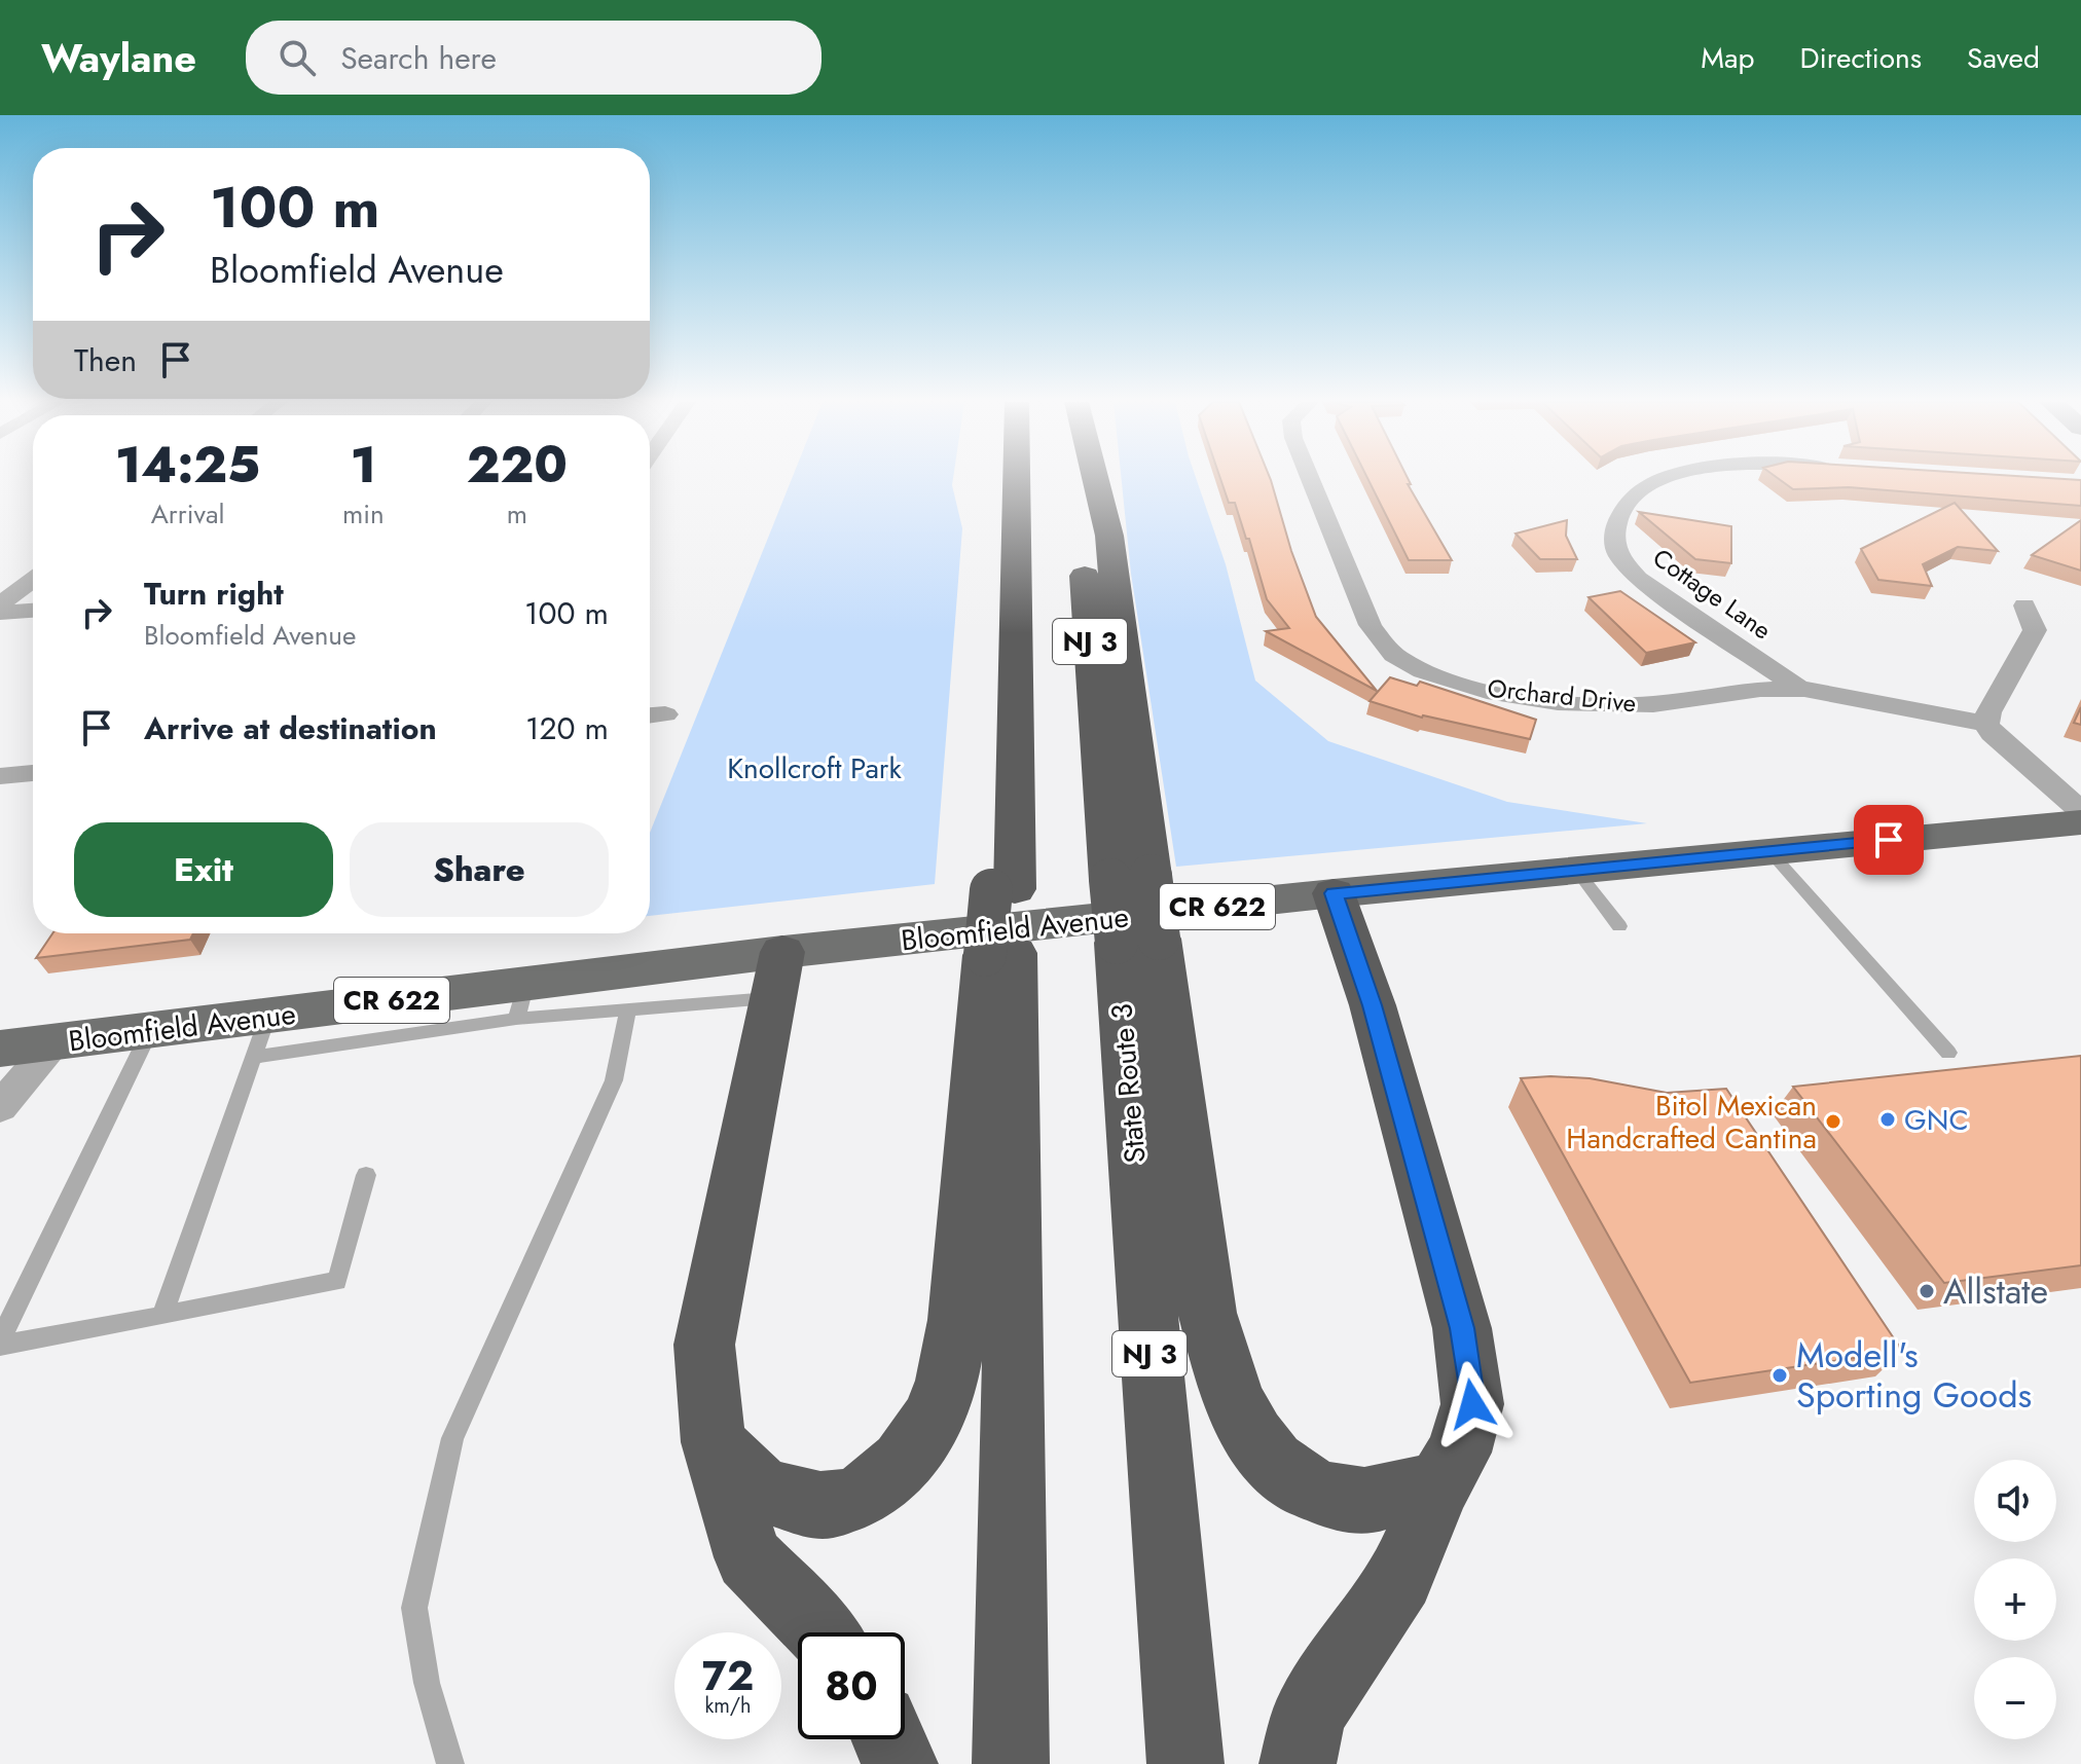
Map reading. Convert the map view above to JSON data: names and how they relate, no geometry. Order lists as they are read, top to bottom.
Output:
{
  "streets": {
    "highway": ["NJ 3", "State Route 3"],
    "main road": ["CR 622", "Bloomfield Avenue"],
    "street": ["Cottage Lane", "Orchard Drive"]
  },
  "crossings": [
    ["Cottage Lane", "Orchard Drive"]
  ],
  "parks": ["Knollcroft Park"],
  "places": [
    "GNC",
    "Bitol Mexican Handcrafted Cantina",
    "Allstate",
    "Modell's Sporting Goods"
  ],
  "page": {
    "header": "Waylane",
    "search": "Search here",
    "nav": ["Map", "Directions", "Saved"],
    "turn": ["100 m", "Bloomfield Avenue"],
    "then": "Then",
    "eta": [
      "14:25",
      "Arrival",
      "1",
      "min",
      "220",
      "m"
    ],
    "list": [
      {
        "name": "Turn right",
        "note": "Bloomfield Avenue",
        "value": "100 m"
      },
      {
        "name": "Arrive at destination",
        "value": "120 m"
      }
    ],
    "buttons": ["Exit", "Share"],
    "map_buttons": ["+", "−"],
    "speed": "72 km/h",
    "limit": "80"
  }
}
